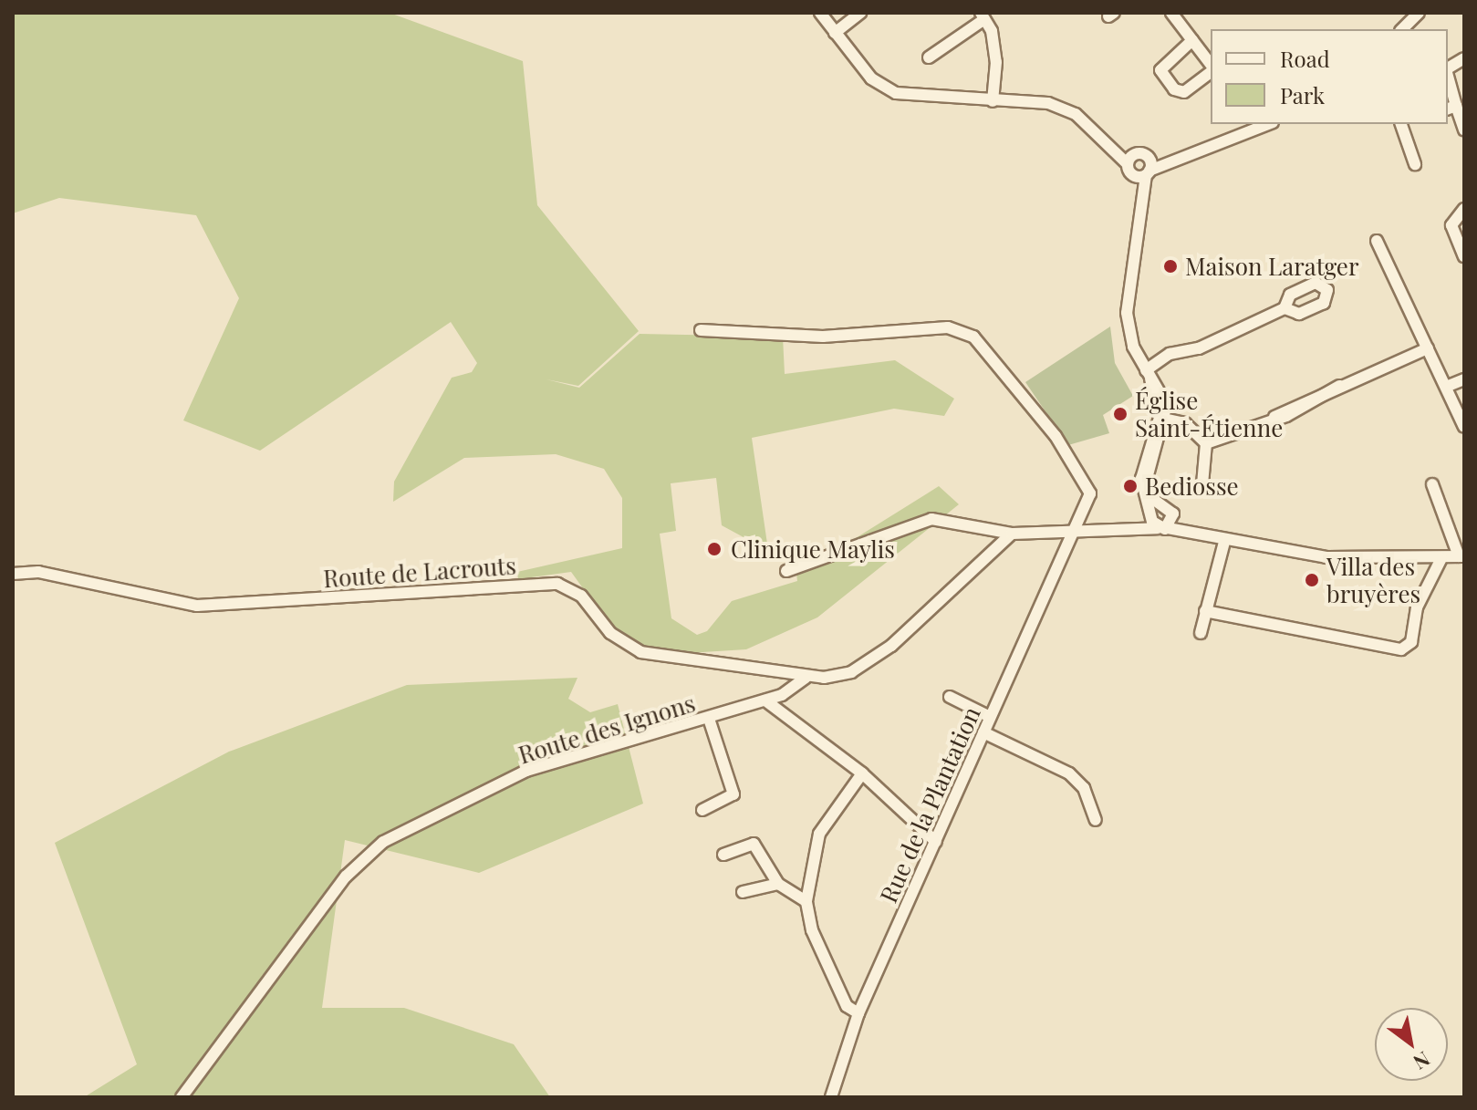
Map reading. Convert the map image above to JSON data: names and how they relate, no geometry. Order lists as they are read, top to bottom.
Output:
{
  "streets": {
    "street": ["Route de Lacrouts", "Route des Ignons", "Rue de la Plantation"]
  },
  "crossings": [
    ["Route de Lacrouts", "Route des Ignons"]
  ],
  "places": [
    "Maison Laratger",
    "Église Saint-Étienne",
    "Bediosse",
    "Clinique Maylis",
    "Villa des bruyères"
  ],
  "legend": ["Road", "Park"],
  "north": "bottom right"
}
